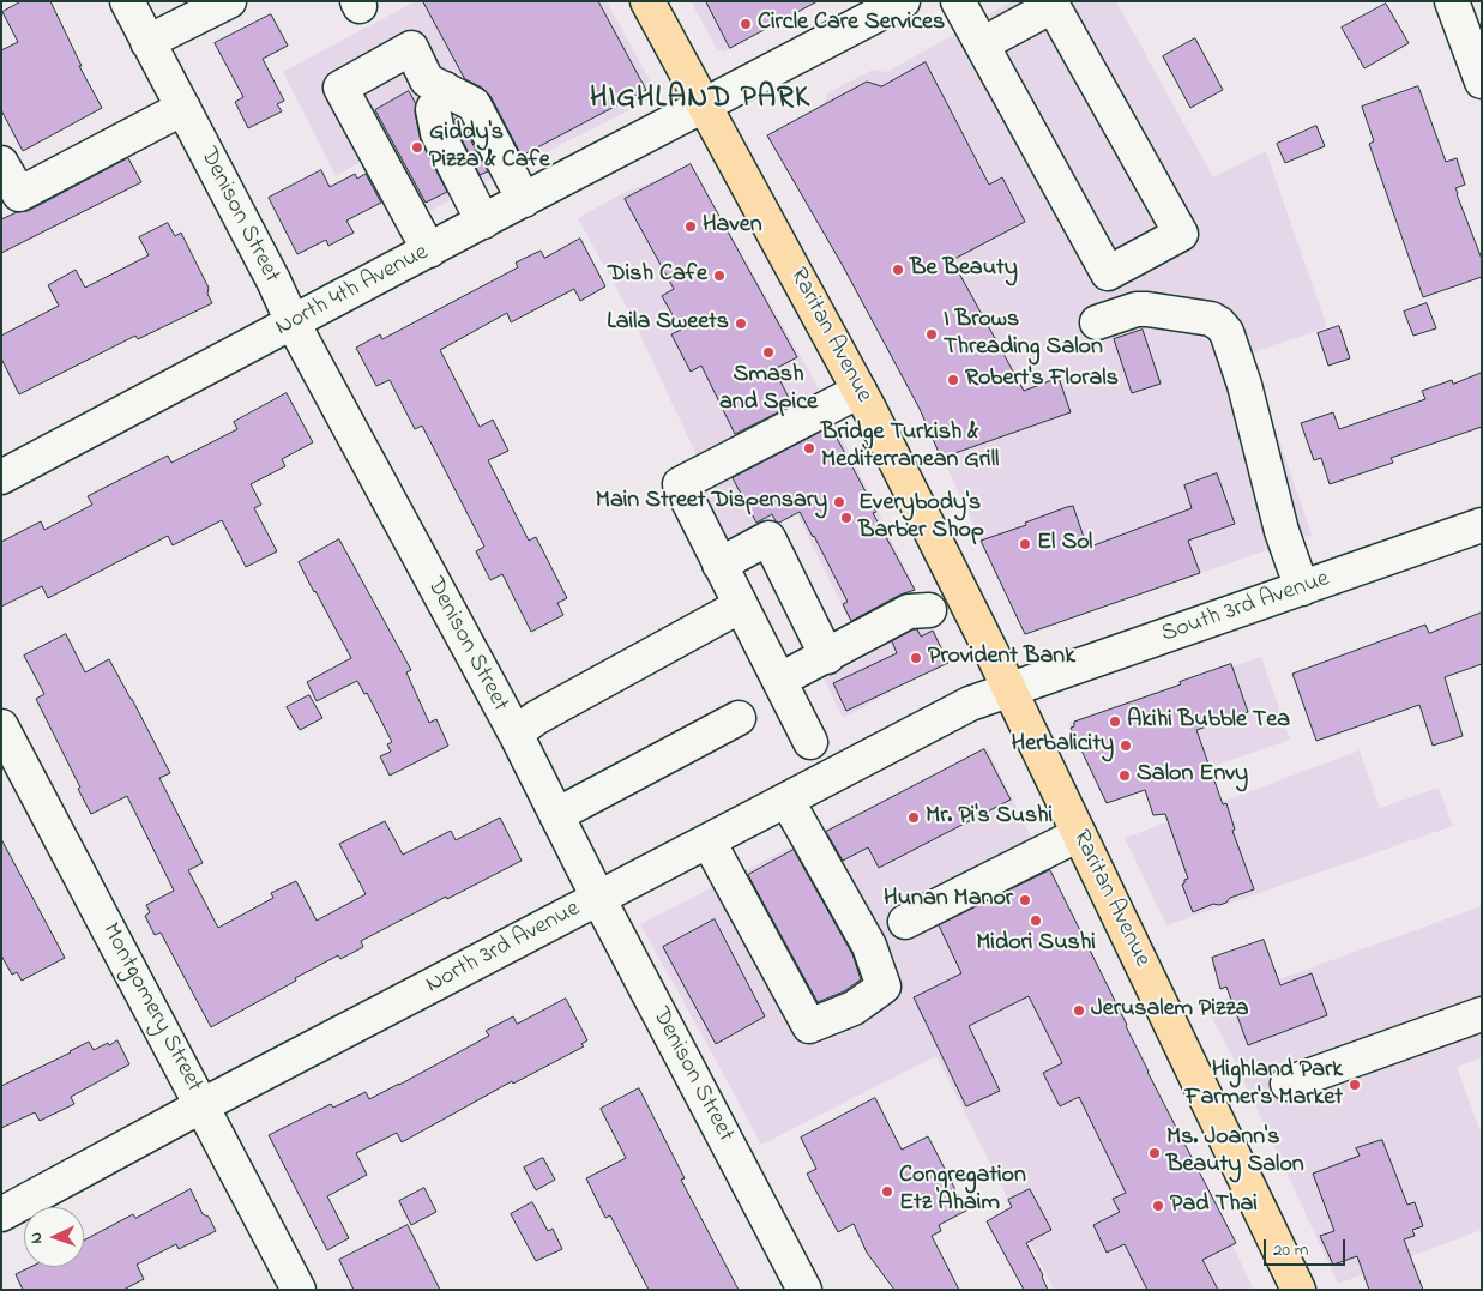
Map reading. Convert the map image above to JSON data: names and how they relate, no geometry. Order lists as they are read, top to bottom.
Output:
{
  "streets": {
    "main road": ["Raritan Avenue"],
    "street": [
      "Denison Street",
      "North 4th Avenue",
      "South 3rd Avenue",
      "North 3rd Avenue",
      "Montgomery Street"
    ]
  },
  "crossings": [
    ["Denison Street", "North 4th Avenue"],
    ["Denison Street", "North 3rd Avenue"],
    ["North 4th Avenue", "Raritan Avenue"],
    ["Raritan Avenue", "South 3rd Avenue"],
    ["Raritan Avenue", "North 3rd Avenue"],
    ["South 3rd Avenue", "North 3rd Avenue"],
    ["North 3rd Avenue", "Montgomery Street"]
  ],
  "districts": ["HIGHLAND PARK"],
  "places": [
    "Circle Care Services",
    "Giddy's Pizza & Cafe",
    "Haven",
    "Be Beauty",
    "Dish Cafe",
    "Laila Sweets",
    "I Brows Threading Salon",
    "Smash and Spice",
    "Robert's Florals",
    "Bridge Turkish & Mediterranean Grill",
    "Main Street Dispensary",
    "Everybody's Barber Shop",
    "El Sol",
    "Provident Bank",
    "Akihi Bubble Tea",
    "Herbalicity",
    "Salon Envy",
    "Mr. Pi's Sushi",
    "Hunan Manor",
    "Midori Sushi",
    "Jerusalem Pizza",
    "Highland Park Farmer's Market",
    "Ms. Joann's Beauty Salon",
    "Congregation Etz Ahaim",
    "Pad Thai"
  ],
  "scale_bar": "20 m",
  "north": "left"
}
